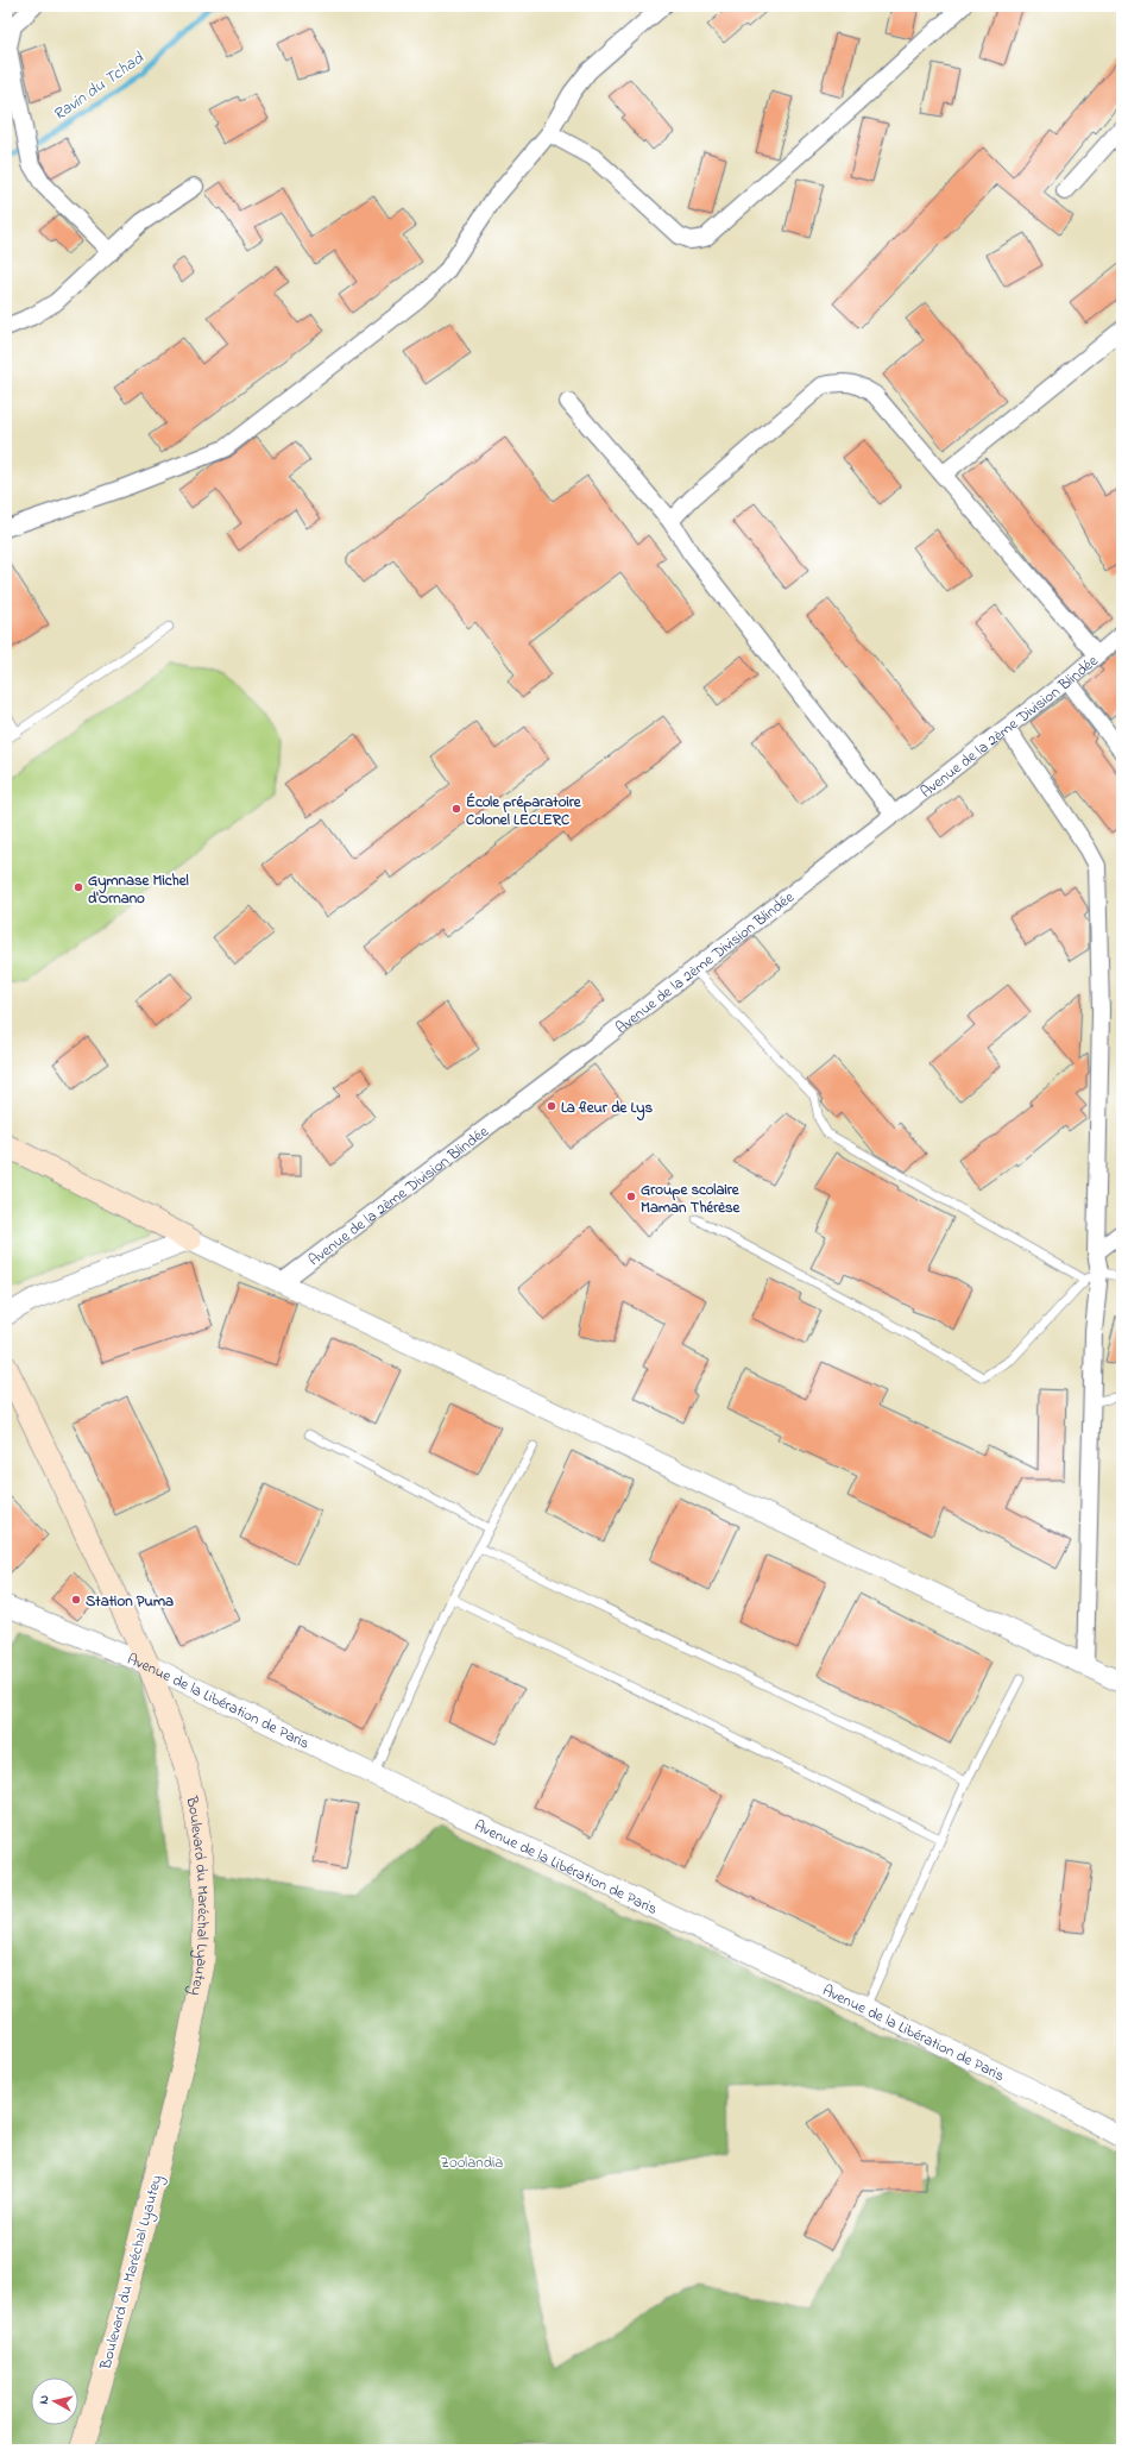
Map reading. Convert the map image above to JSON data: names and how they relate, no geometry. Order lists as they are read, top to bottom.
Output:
{
  "streets": {
    "main road": ["Boulevard du Maréchal Lyautey"],
    "street": ["Avenue de la 2ème Division Blindée", "Avenue de la Libération de Paris"]
  },
  "crossings": [
    ["Avenue de la Libération de Paris", "Boulevard du Maréchal Lyautey"]
  ],
  "water": ["Ravin du Tchad"],
  "parks": ["Zoolandia"],
  "places": [
    "École préparatoire Colonel LECLERC",
    "Gymnase Michel d'Ornano",
    "La fleur de Lys",
    "Groupe scolaire Maman Thérèse",
    "Station Puma"
  ],
  "north": "left"
}
